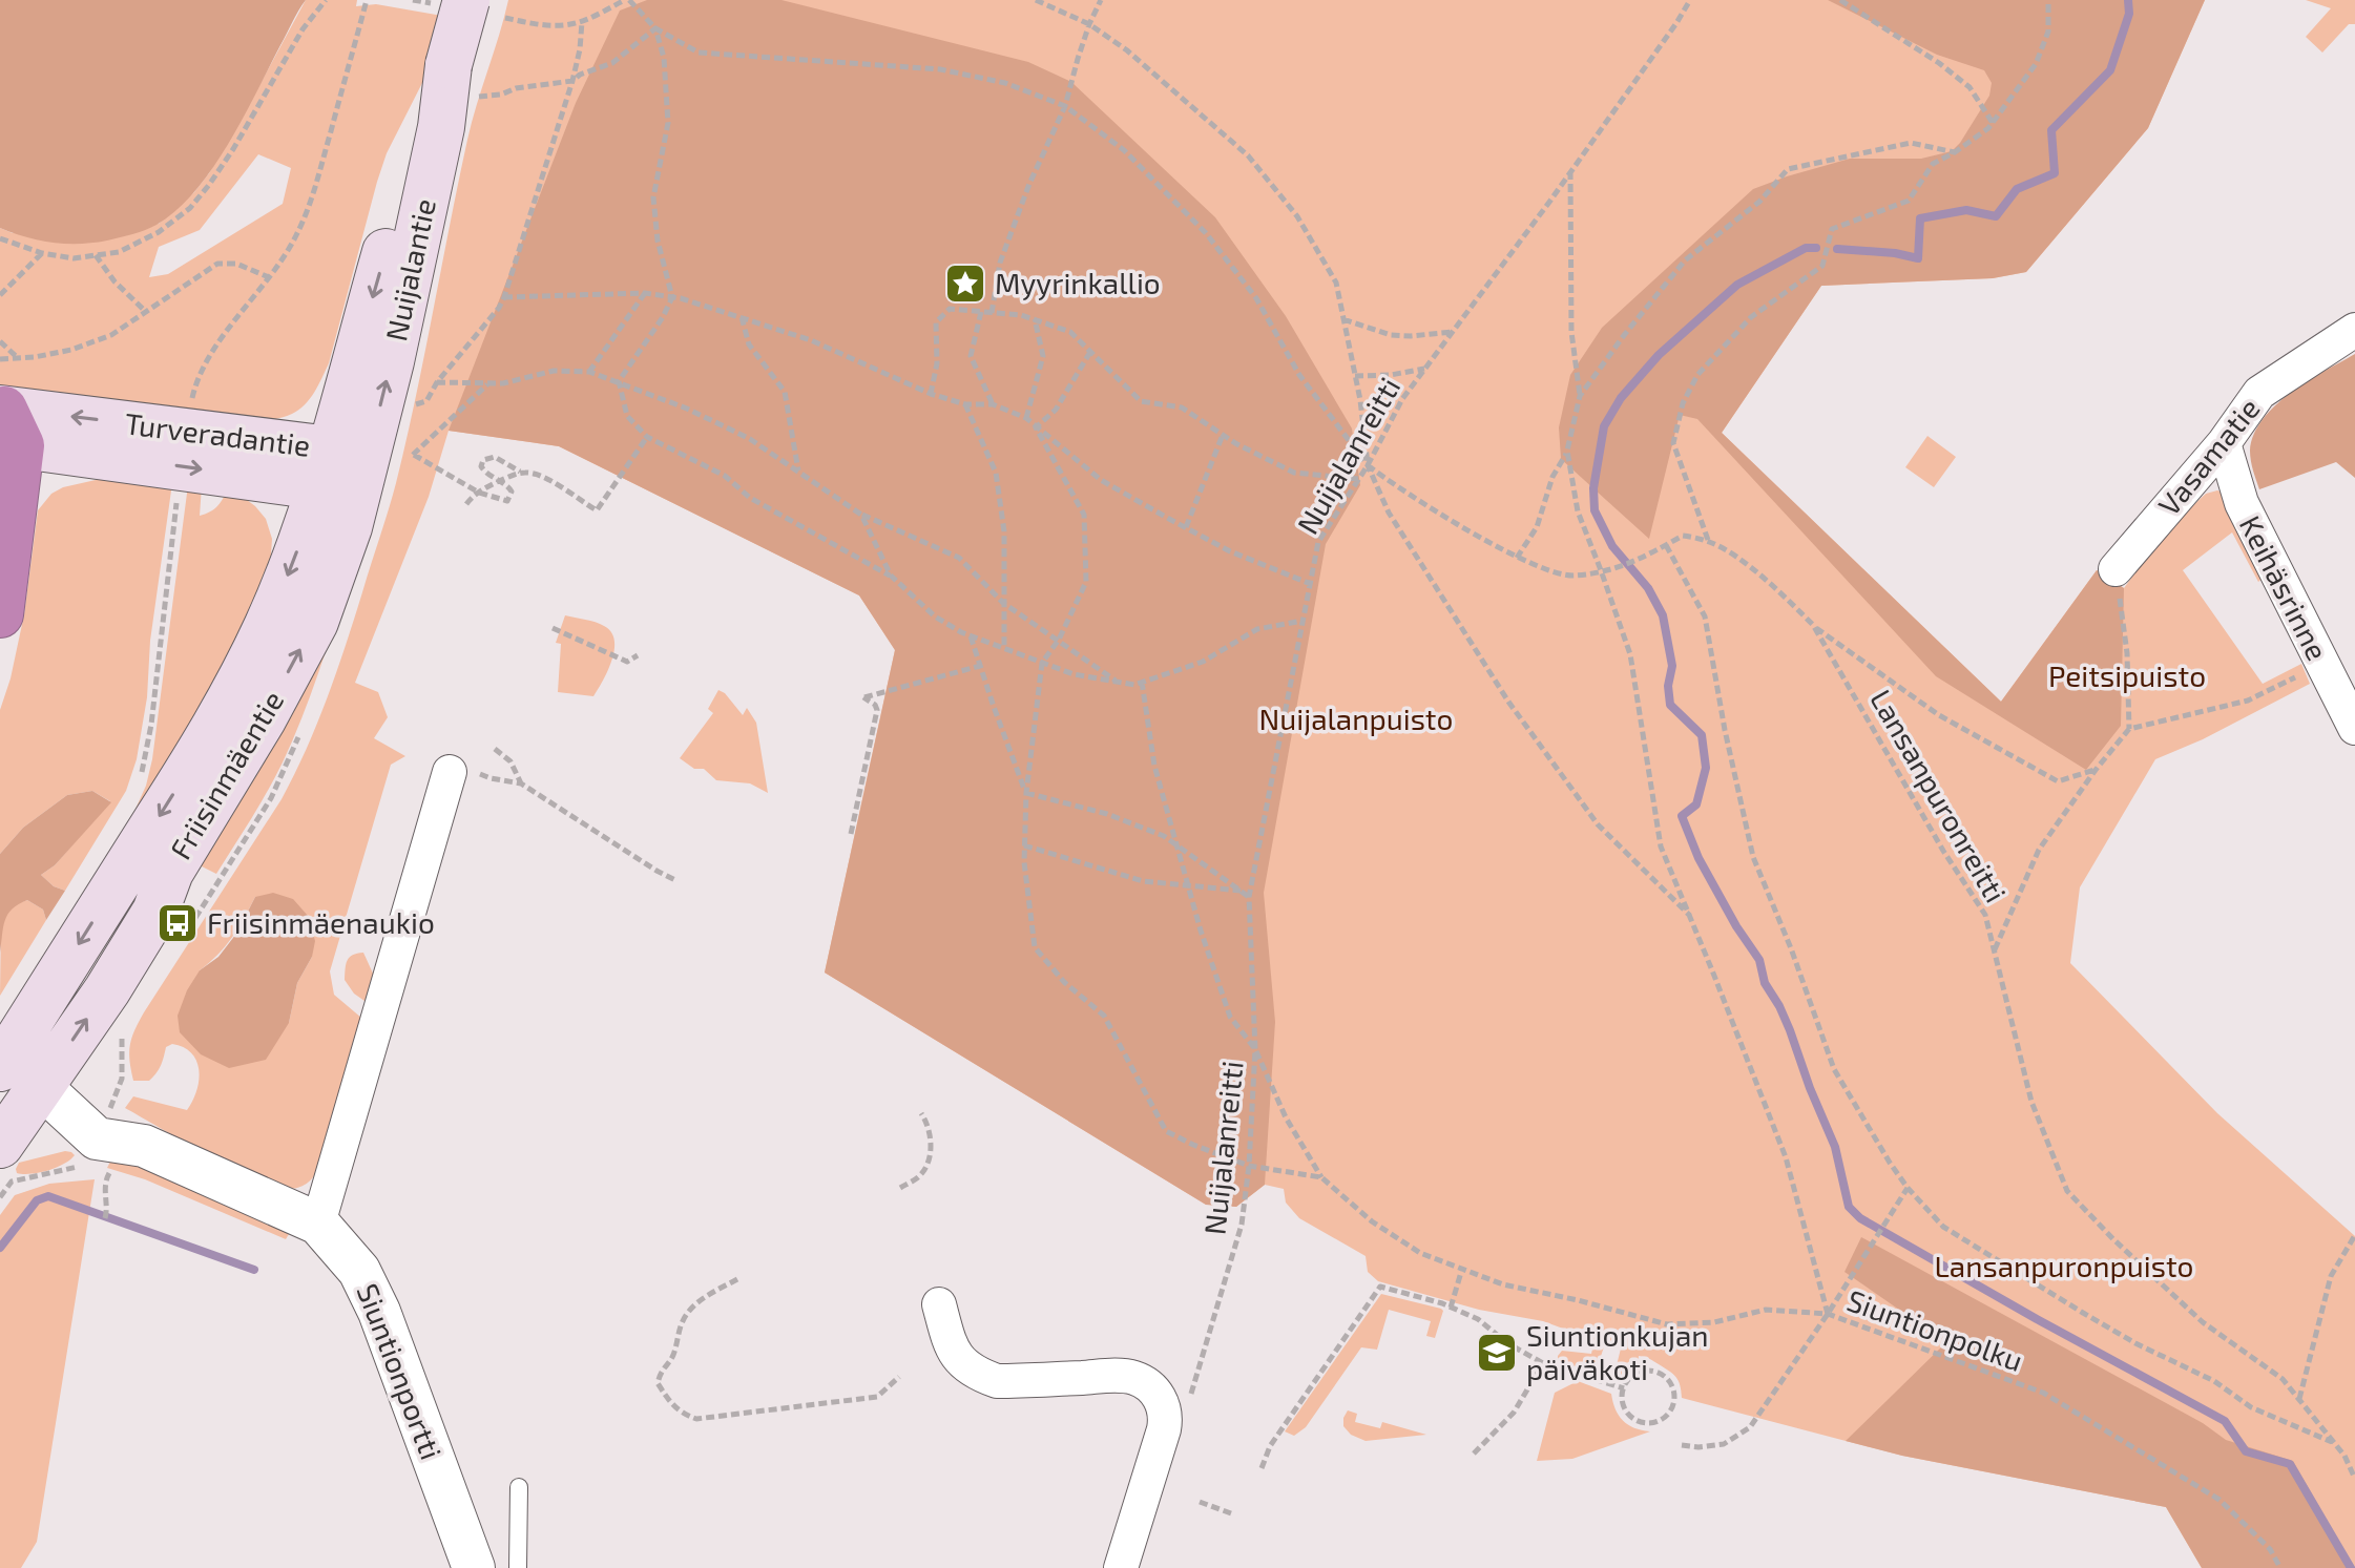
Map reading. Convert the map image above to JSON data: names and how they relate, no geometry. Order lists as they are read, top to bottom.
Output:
{
  "streets": {
    "main road": ["Nuijalantie", "Turveradantie", "Friisinmäentie"],
    "street": ["Vasamatie", "Keihäsrinne", "Siuntionportti"],
    "path": ["Nuijalanreitti", "Lansanpuronreitti", "Siuntionpolku"]
  },
  "crossings": [
    ["Nuijalantie", "Turveradantie"],
    ["Nuijalantie", "Friisinmäentie"],
    ["Turveradantie", "Friisinmäentie"],
    ["Vasamatie", "Keihäsrinne"],
    ["Friisinmäentie", "Siuntionportti"]
  ],
  "parks": ["Peitsipuisto", "Nuijalanpuisto", "Lansanpuronpuisto"],
  "places": {
    "place": ["Myyrinkallio"],
    "bus stop": ["Friisinmäenaukio"],
    "school or university": ["Siuntionkujan päiväkoti"]
  }
}
